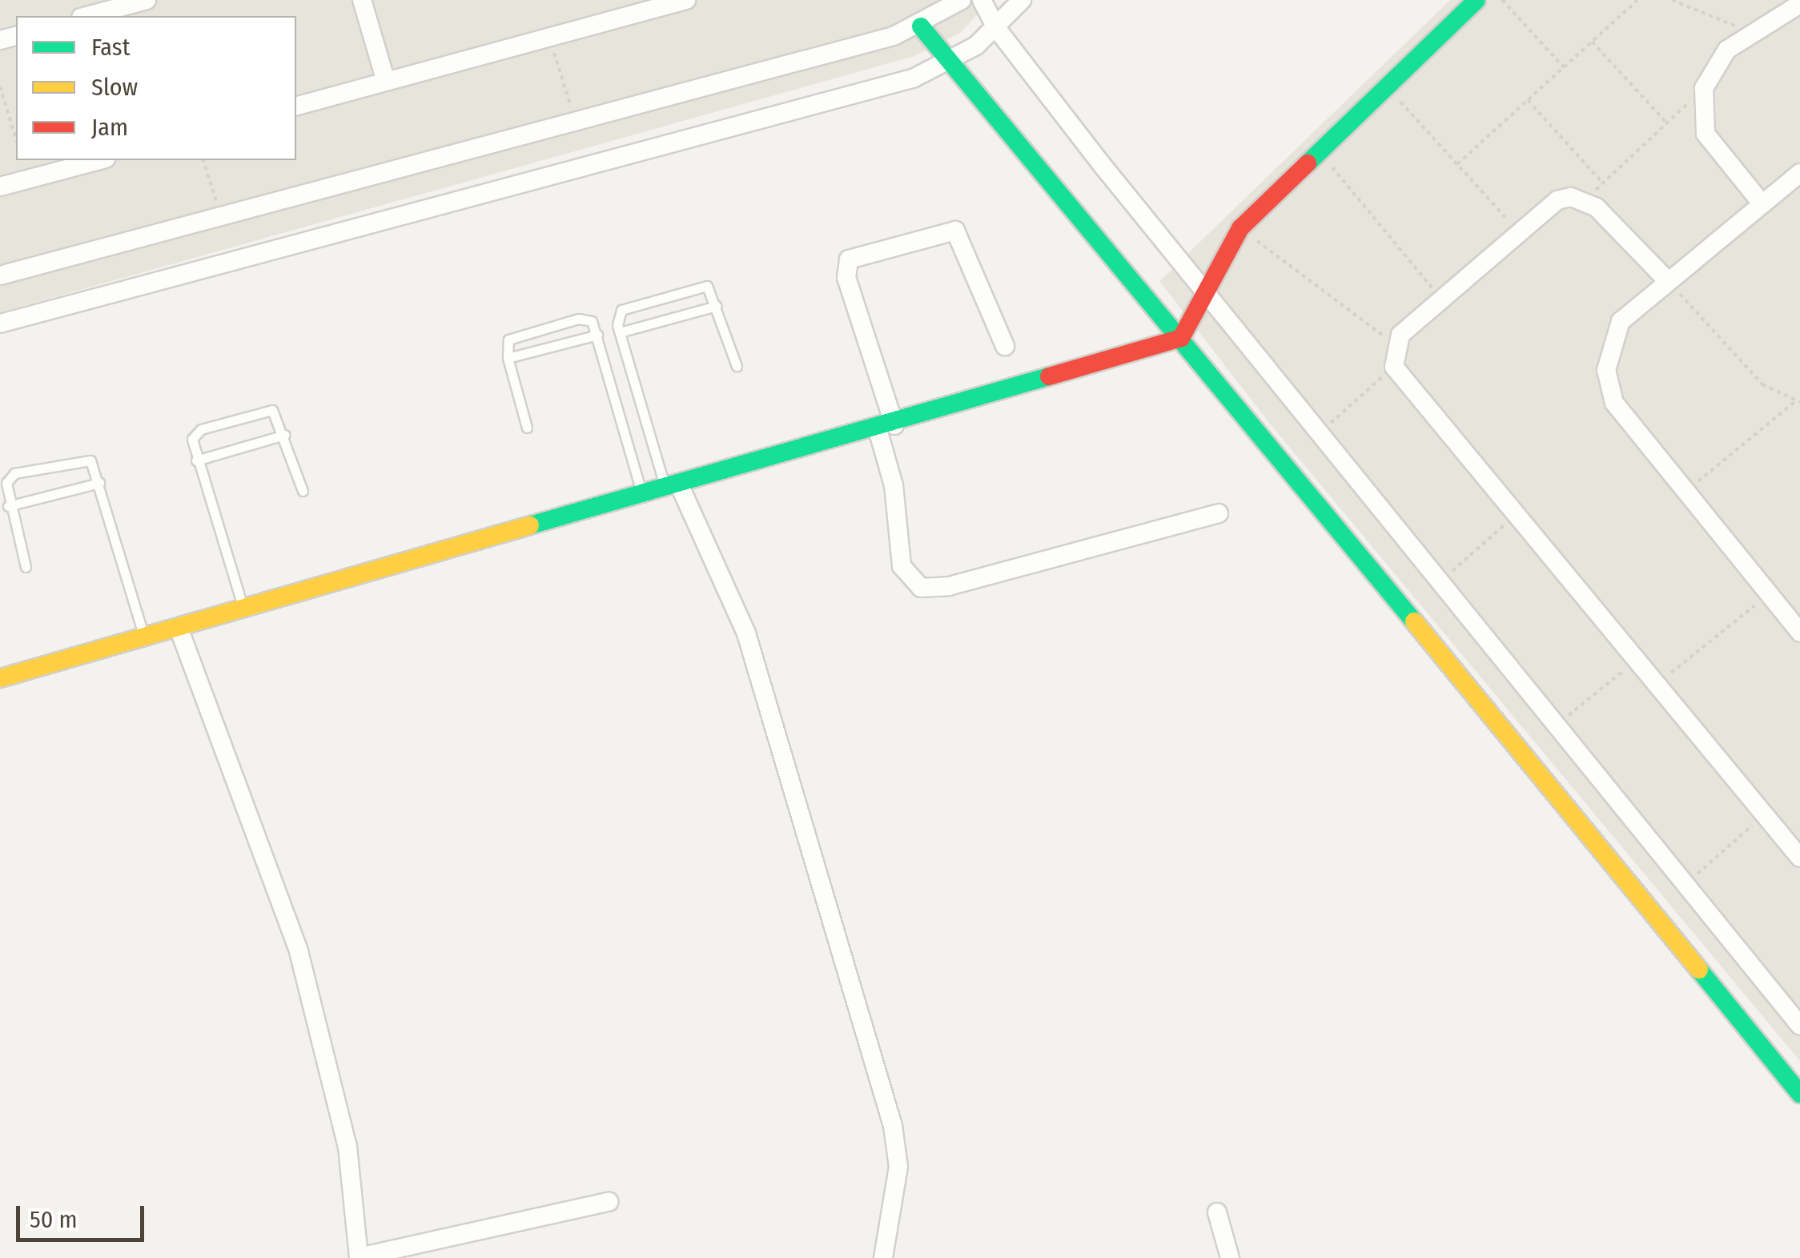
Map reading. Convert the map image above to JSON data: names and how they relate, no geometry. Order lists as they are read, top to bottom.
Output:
{
  "legend": ["Fast", "Slow", "Jam"],
  "scale_bar": "50 m"
}
